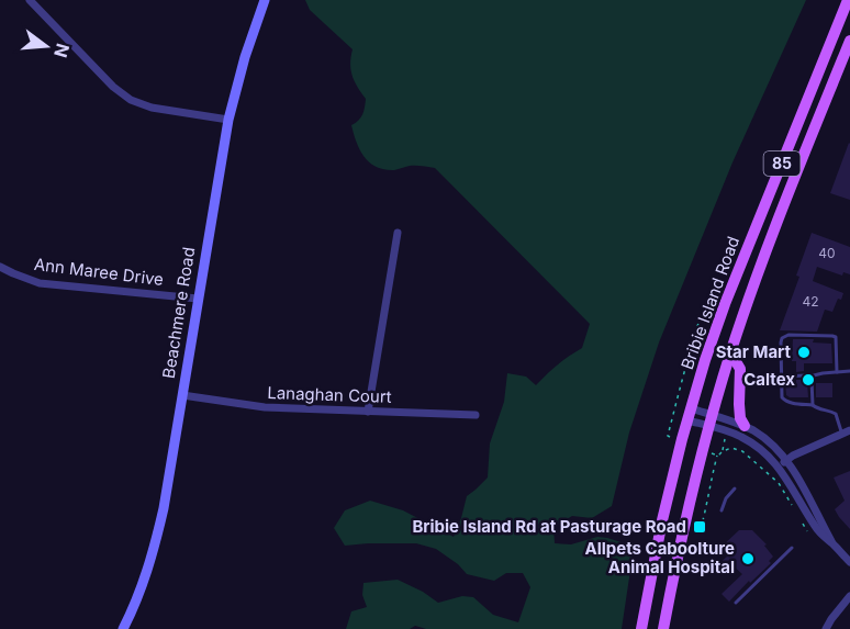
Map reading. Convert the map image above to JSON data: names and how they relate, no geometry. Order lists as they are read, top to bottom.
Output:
{
  "streets": {
    "main road": ["85", "Bribie Island Road", "Beachmere Road"],
    "street": ["Ann Maree Drive", "Lanaghan Court"]
  },
  "crossings": [
    ["Ann Maree Drive", "Beachmere Road"],
    ["Beachmere Road", "Lanaghan Court"]
  ],
  "places": {
    "other": ["Star Mart", "Caltex", "Allpets Caboolture Animal Hospital"],
    "transit": ["Bribie Island Rd at Pasturage Road"]
  },
  "house_numbers": ["40", "42"],
  "north": "right"
}
